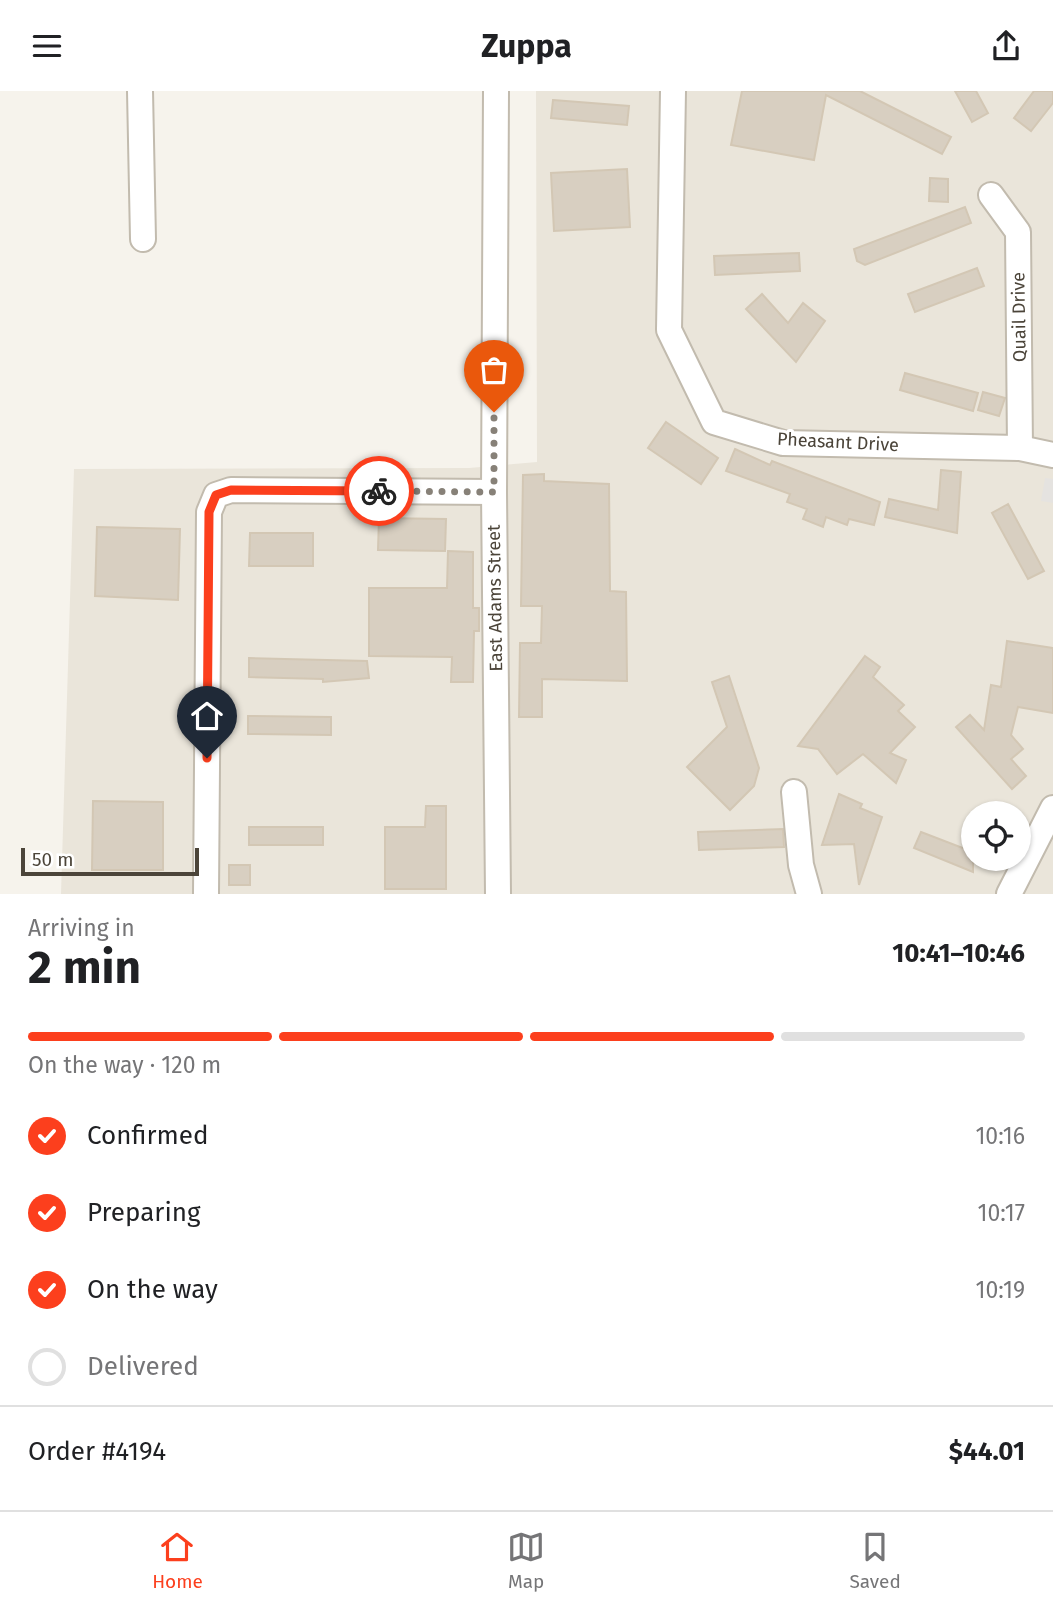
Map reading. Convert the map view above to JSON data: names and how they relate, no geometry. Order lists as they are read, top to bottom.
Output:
{
  "streets": {
    "street": ["Quail Drive", "Pheasant Drive", "East Adams Street"]
  },
  "crossings": [
    ["Quail Drive", "Pheasant Drive"]
  ],
  "scale_bar": "50 m",
  "page": {
    "header": "Zuppa",
    "scale": "50 m",
    "heading": ["2 min", "Arriving in", "10:41–10:46"],
    "panel": ["Order #4194", "$44.01"],
    "bar": "On the way · 120 m",
    "list": [
      ["Confirmed", "10:16"],
      ["Preparing", "10:17"],
      ["On the way", "10:19"],
      "Delivered"
    ],
    "tabs": ["Home", "Map", "Saved"]
  }
}
